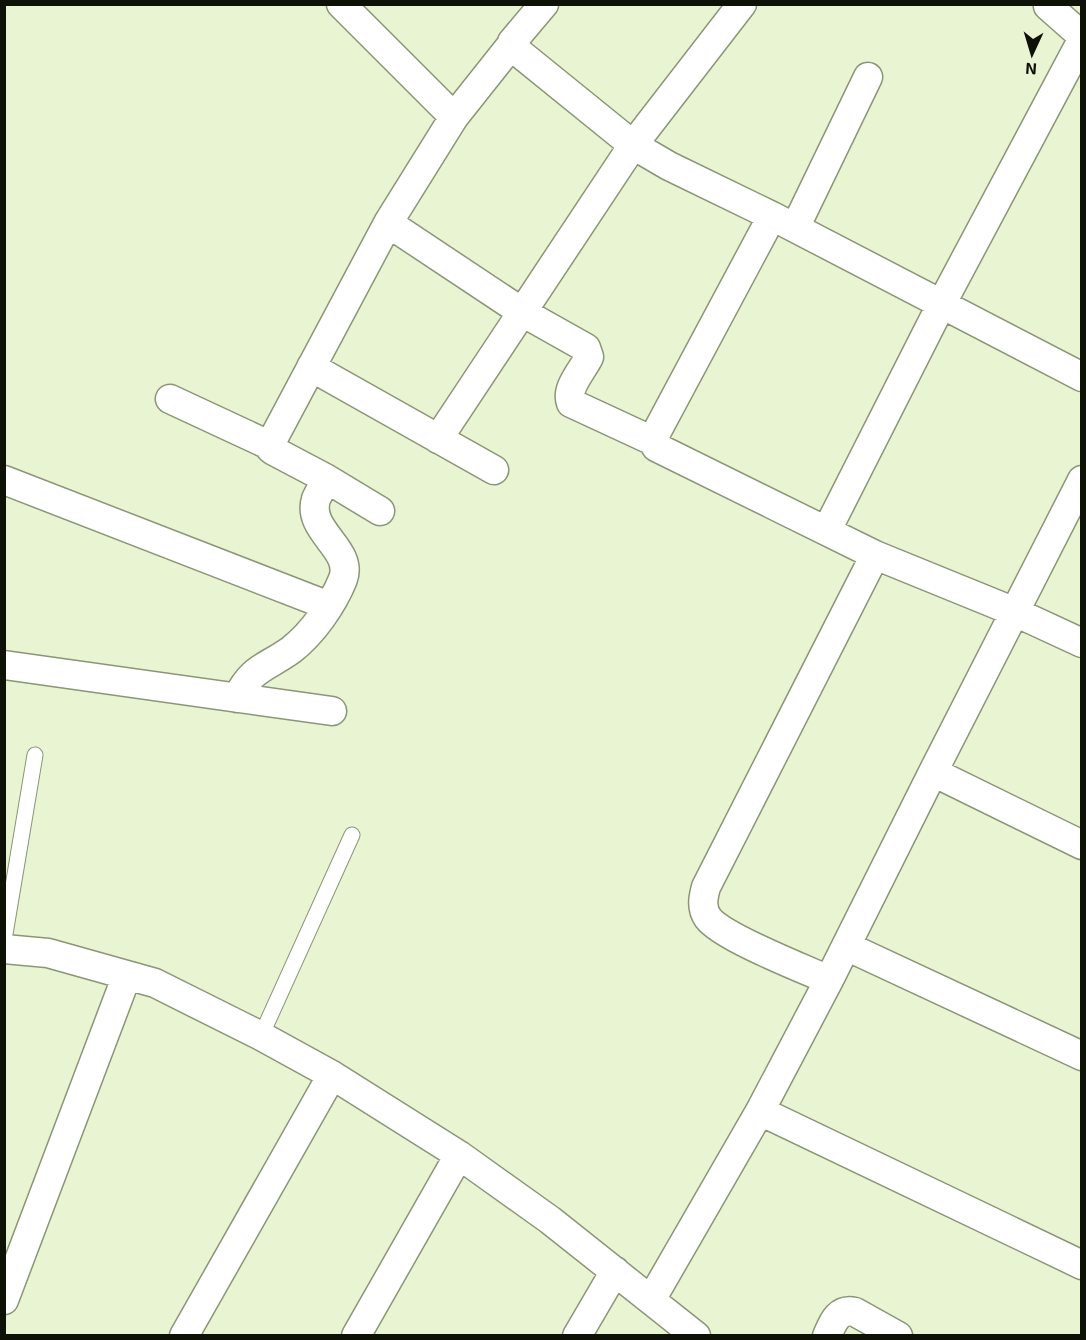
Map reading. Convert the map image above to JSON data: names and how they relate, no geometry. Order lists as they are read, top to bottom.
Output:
{
  "north": "bottom"
}
